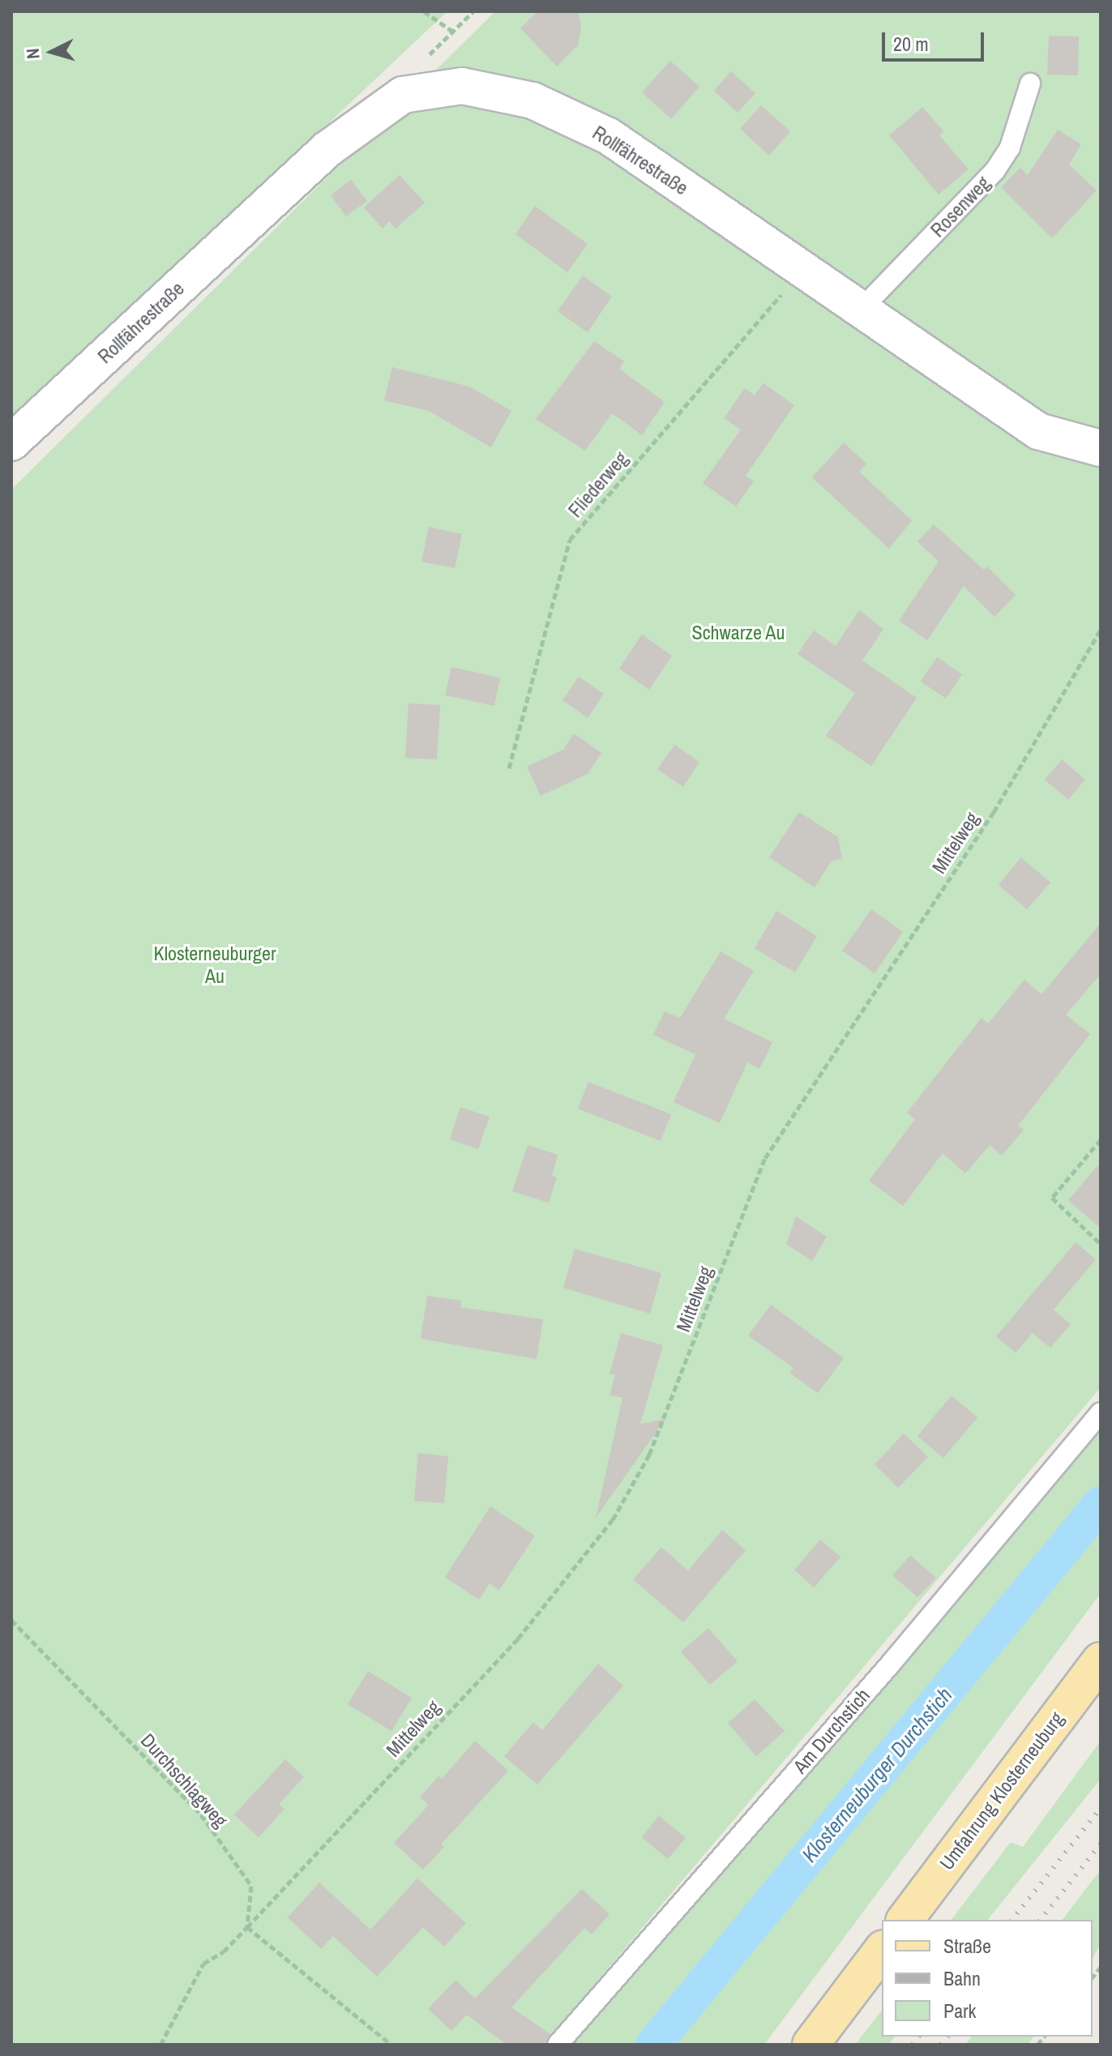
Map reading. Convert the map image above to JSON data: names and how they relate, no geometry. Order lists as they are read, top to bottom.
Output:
{
  "streets": {
    "main road": ["Umfahrung Klosterneuburg"],
    "street": ["Rollfährestraße"],
    "lane": ["Rosenweg", "Am Durchstich"],
    "path": ["Fliederweg", "Mittelweg", "Durchschlagweg"]
  },
  "crossings": [
    ["Rollfährestraße", "Rosenweg"],
    ["Rollfährestraße", "Fliederweg"],
    ["Mittelweg", "Durchschlagweg"]
  ],
  "water": ["Klosterneuburger Durchstich"],
  "parks": ["Schwarze Au", "Klosterneuburger Au"],
  "legend": ["Straße", "Bahn", "Park"],
  "scale_bar": "20 m",
  "north": "left"
}
